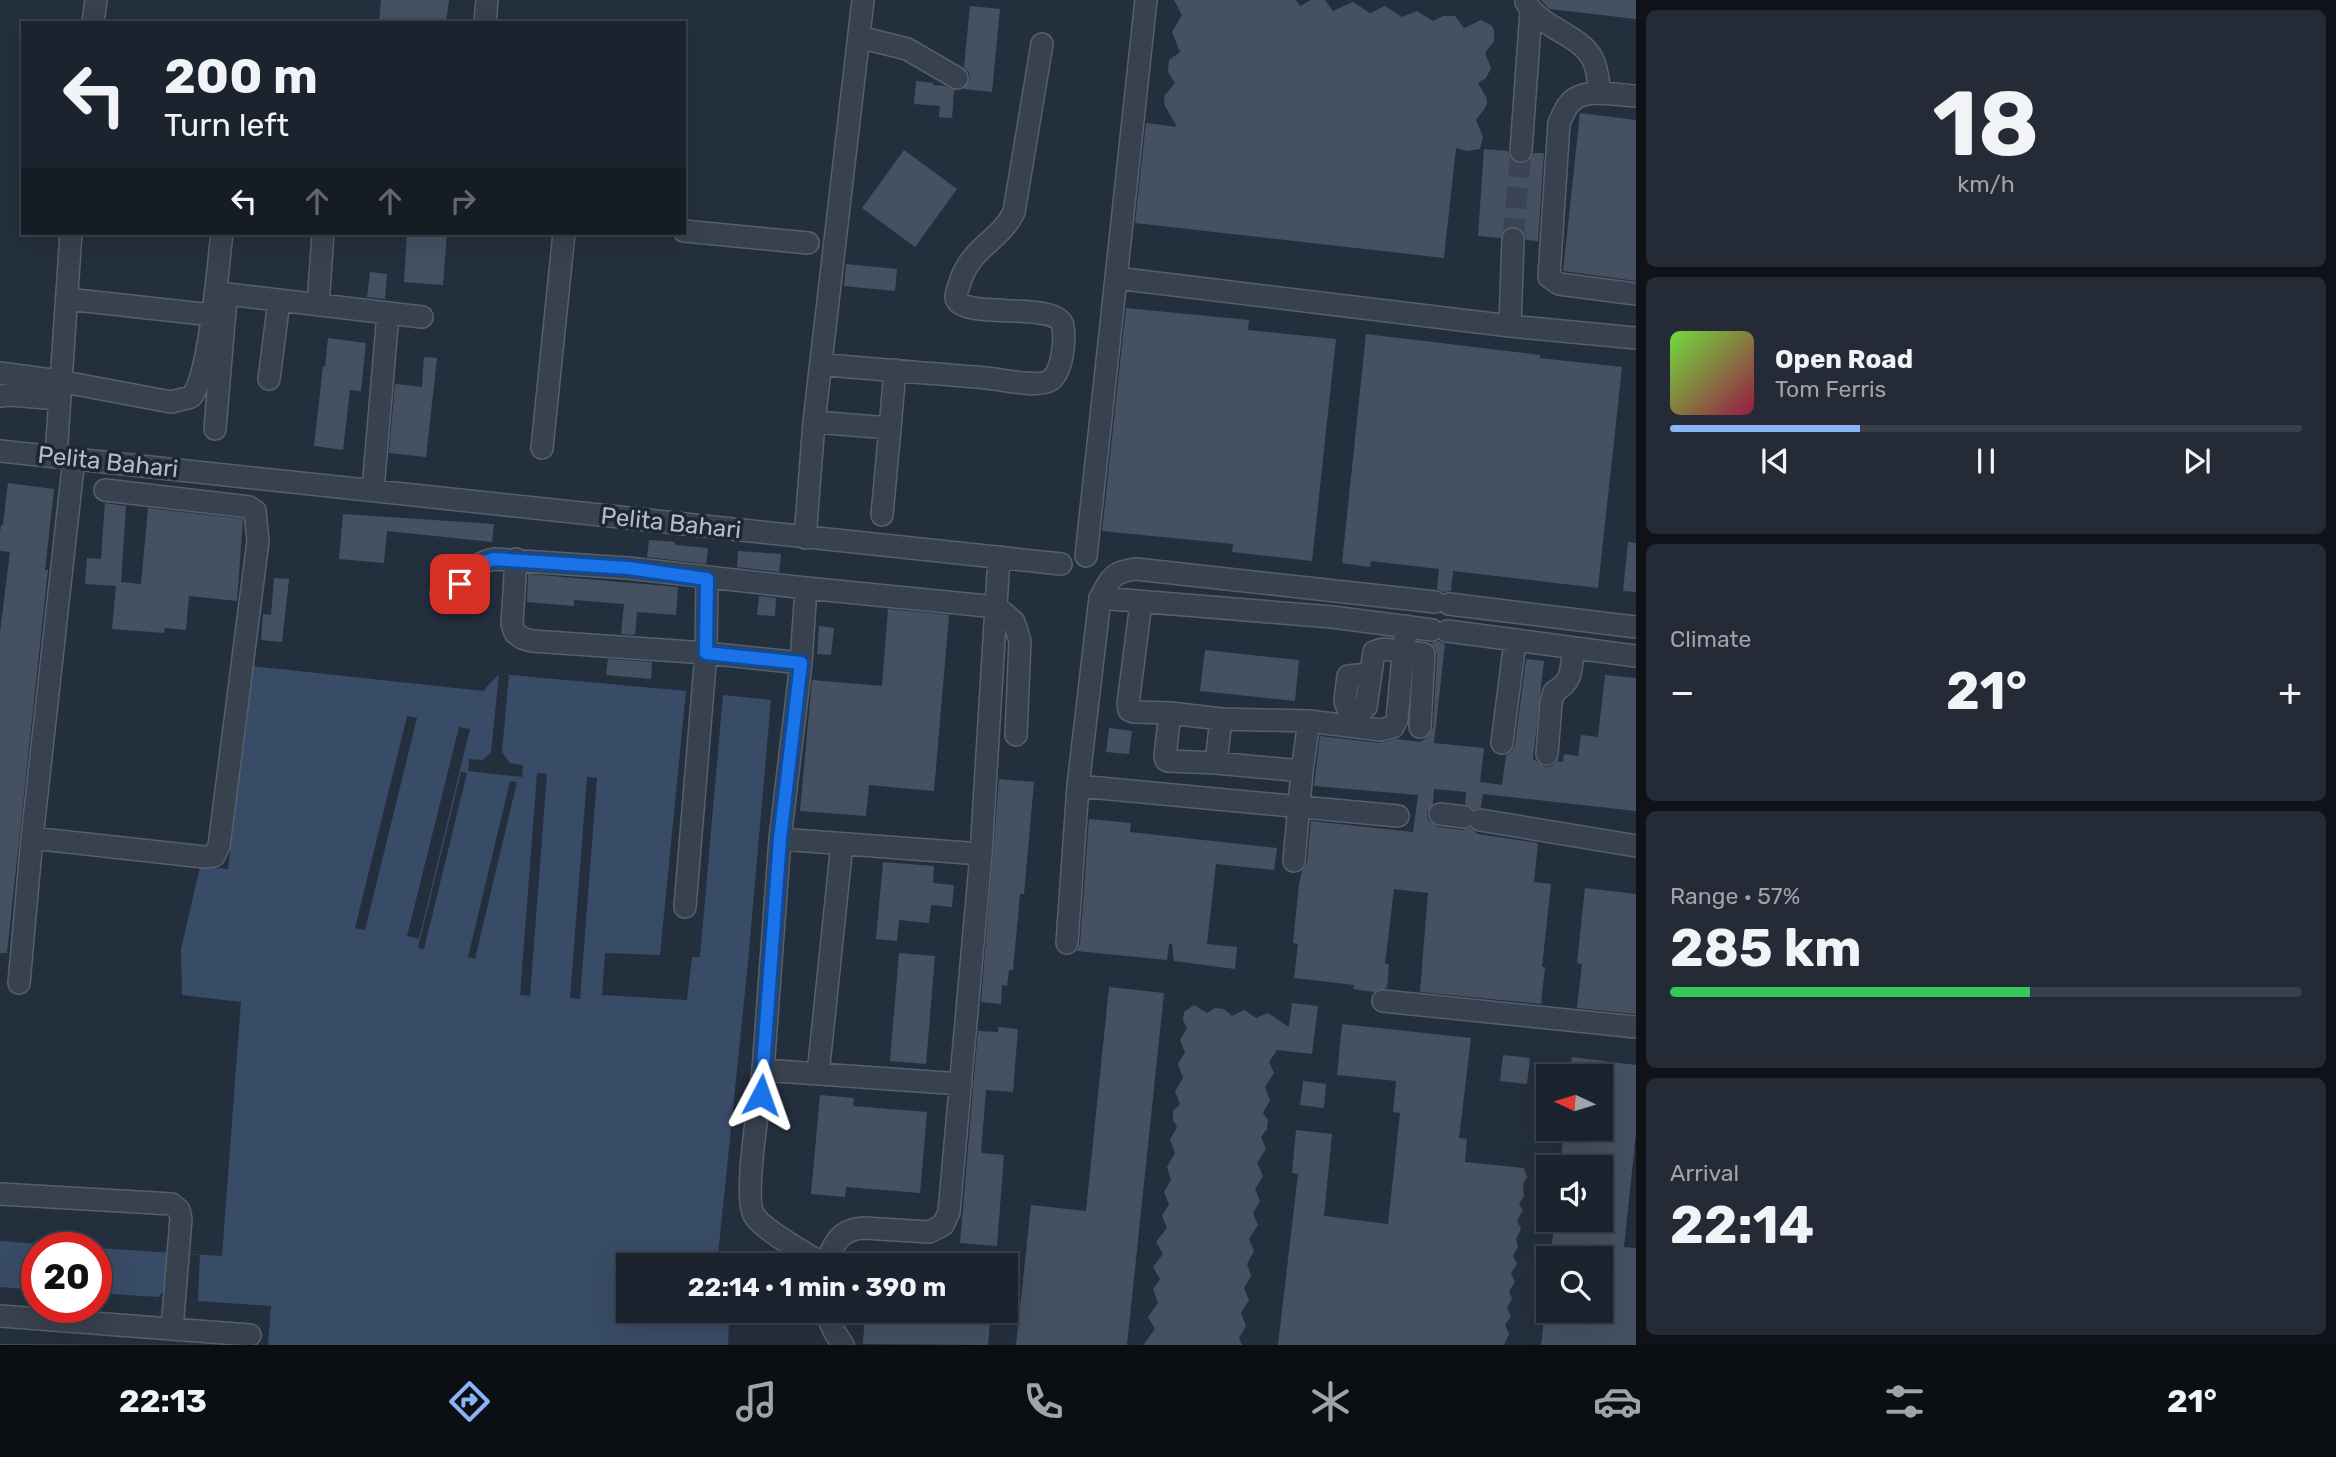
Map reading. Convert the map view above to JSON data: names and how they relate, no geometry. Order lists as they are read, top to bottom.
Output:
{
  "streets": {
    "lane": ["Pelita Bahari"]
  },
  "north": "left",
  "page": {
    "tile": [
      ["18", "km/h"],
      "Climate",
      ["Range · 57%", "285 km"],
      ["Arrival", "22:14"]
    ],
    "turn": ["200 m", "Turn left"],
    "song": ["Open Road", "Tom Ferris"],
    "heat": ["−", "21°", "+"],
    "limit": "20",
    "trip": "22:14 · 1 min · 390 m",
    "tabs": ["22:13", "21°"]
  }
}
